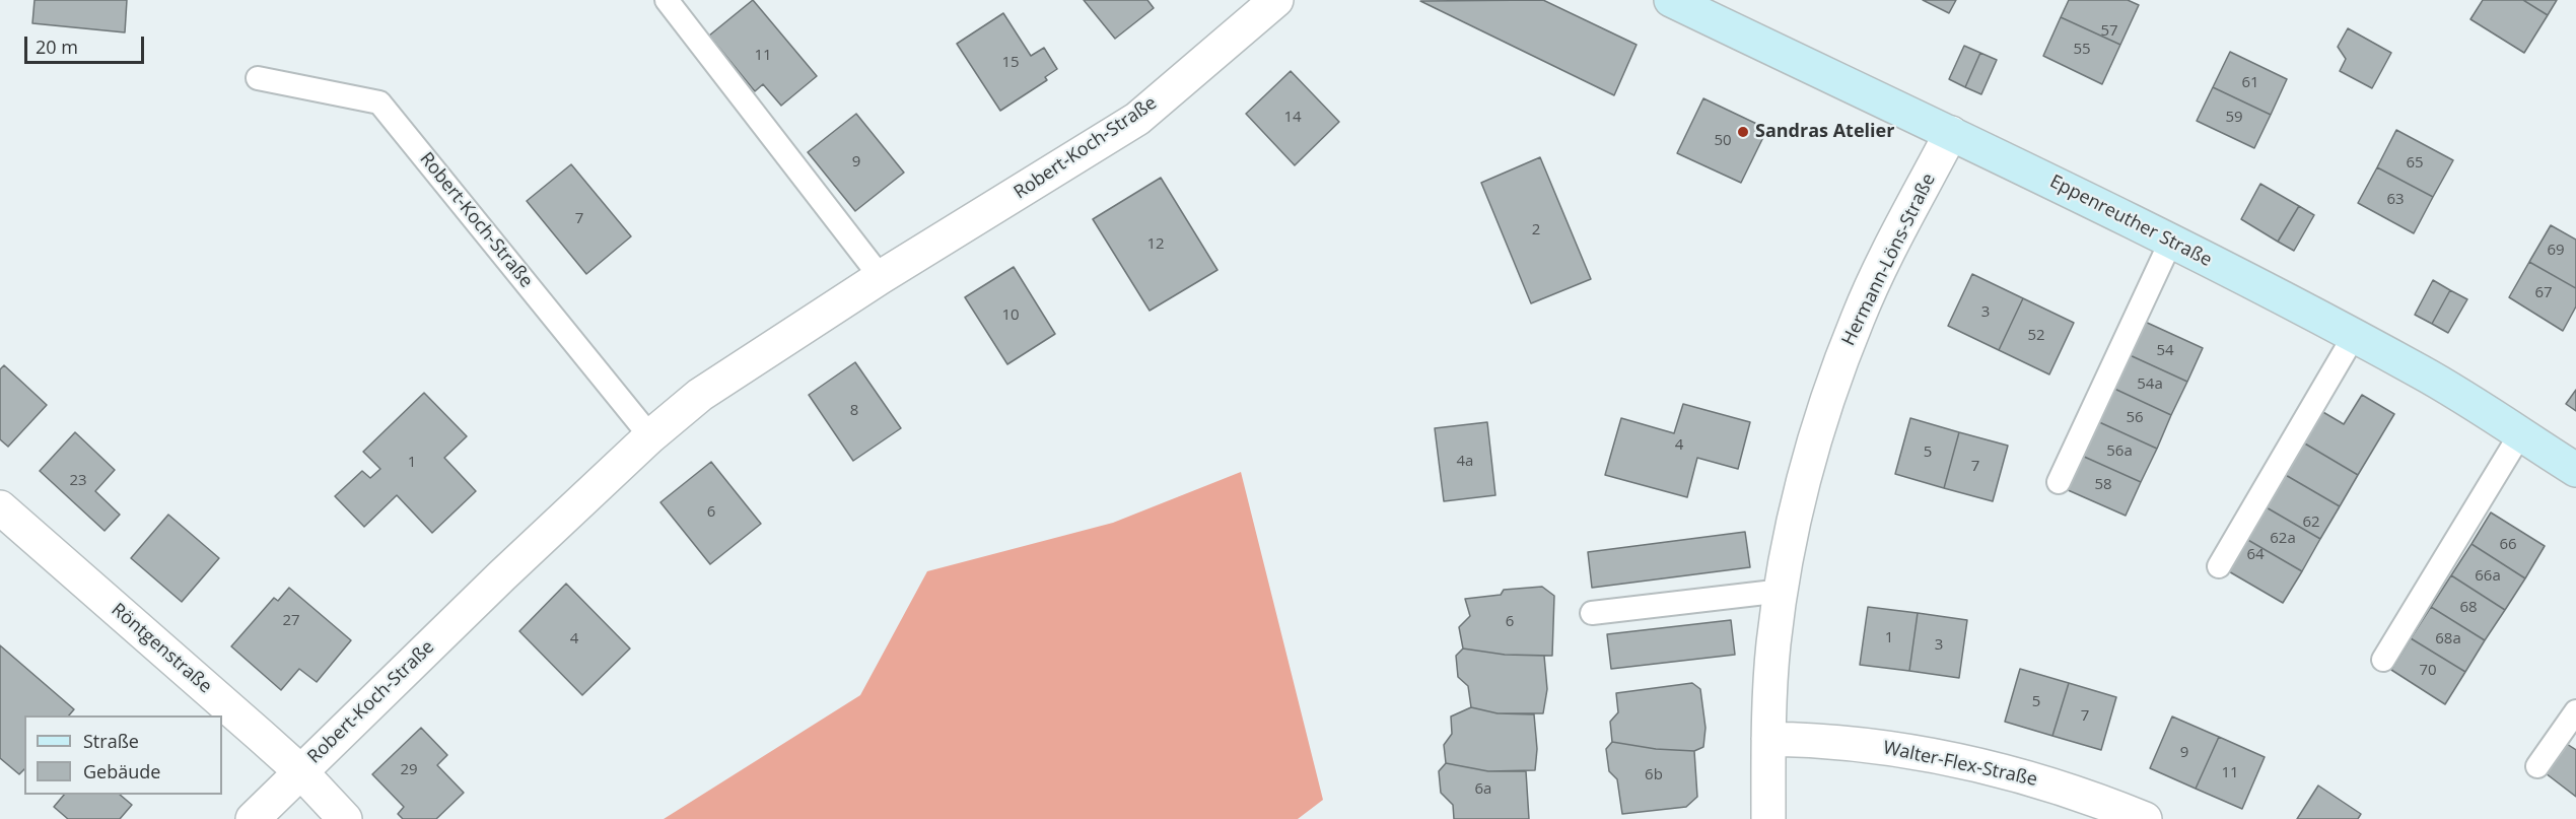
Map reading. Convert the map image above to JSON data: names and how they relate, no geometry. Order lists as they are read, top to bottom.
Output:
{
  "streets": {
    "main road": ["Eppenreuther Straße"],
    "street": [
      "Robert-Koch-Straße",
      "Hermann-Löns-Straße",
      "Röntgenstraße",
      "Walter-Flex-Straße"
    ]
  },
  "crossings": [
    ["Robert-Koch-Straße", "Röntgenstraße"],
    ["Eppenreuther Straße", "Hermann-Löns-Straße"],
    ["Hermann-Löns-Straße", "Walter-Flex-Straße"]
  ],
  "places": ["Sandras Atelier"],
  "house_numbers": [
    "57",
    "55",
    "11",
    "15",
    "61",
    "14",
    "59",
    "50",
    "9",
    "65",
    "63",
    "7",
    "2",
    "12",
    "69",
    "67",
    "3",
    "10",
    "52",
    "54",
    "54a",
    "8",
    "56",
    "4",
    "56a",
    "5",
    "4a",
    "1",
    "7",
    "23",
    "58",
    "6",
    "62",
    "62a",
    "66",
    "64",
    "66a",
    "68",
    "27",
    "6",
    "1",
    "4",
    "68a",
    "3",
    "70",
    "5",
    "7",
    "9",
    "29",
    "11",
    "6b",
    "6a"
  ],
  "legend": ["Straße", "Gebäude"],
  "scale_bar": "20 m"
}
